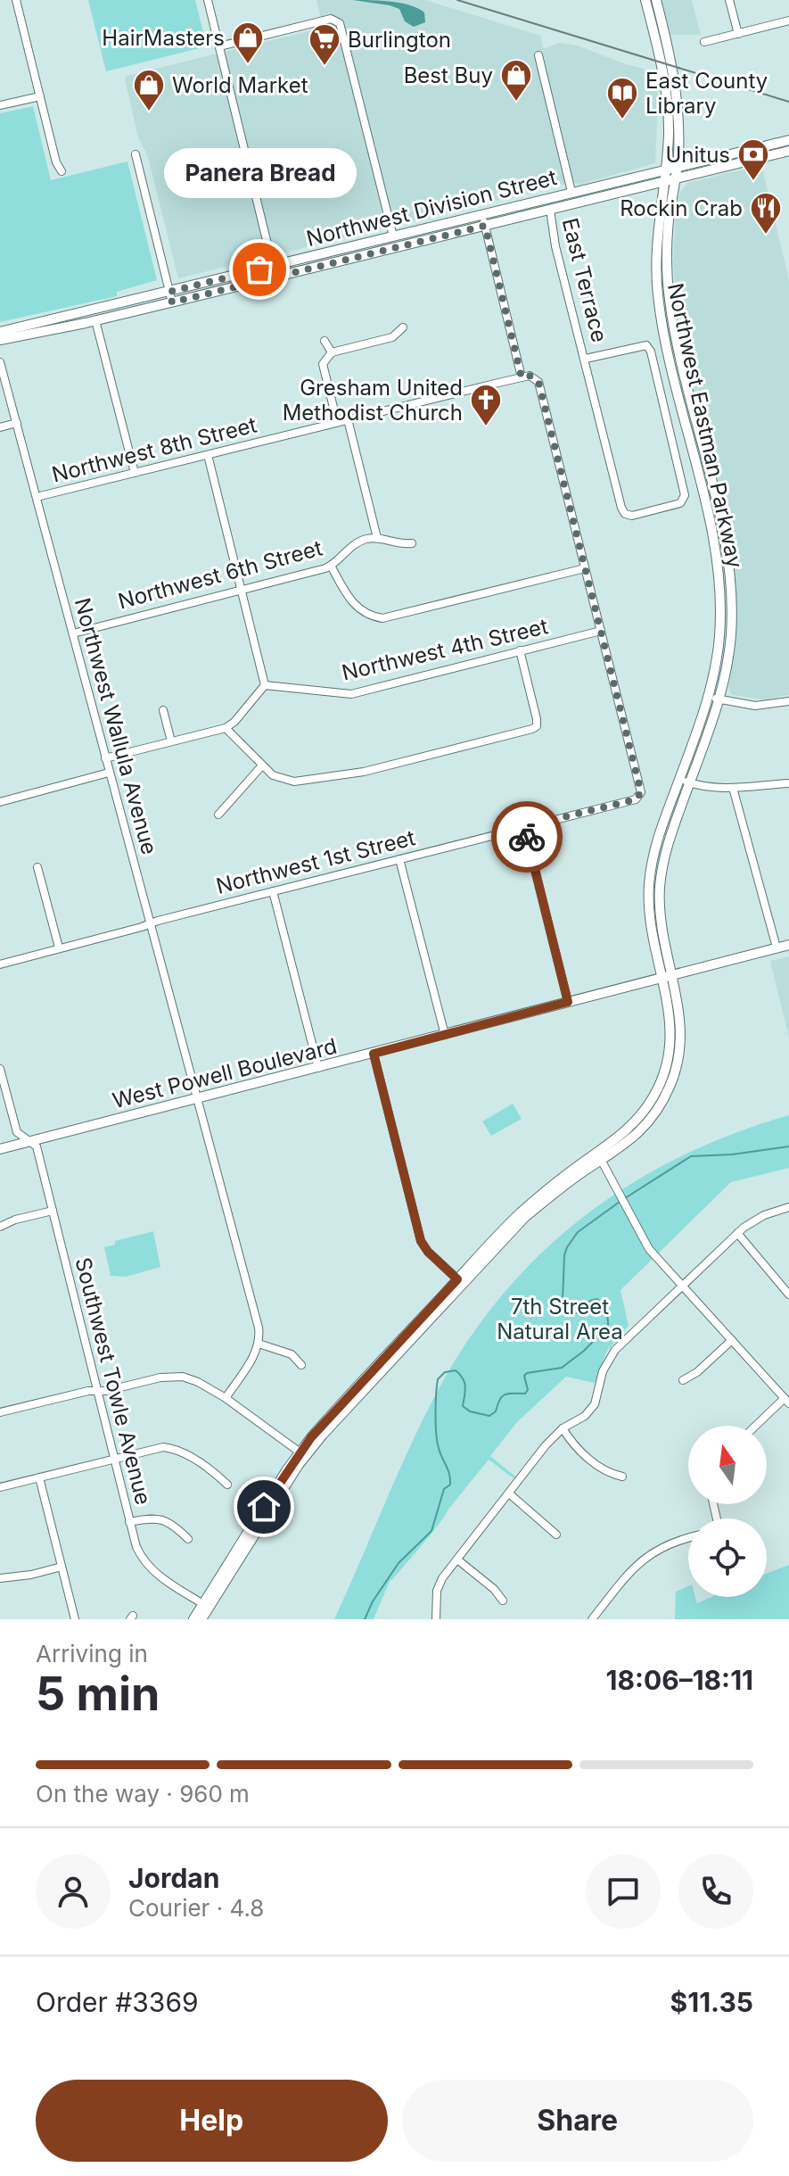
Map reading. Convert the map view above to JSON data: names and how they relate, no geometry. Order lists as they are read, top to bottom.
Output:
{
  "streets": {
    "main road": ["Northwest Division Street", "Northwest Eastman Parkway", "West Powell Boulevard"],
    "street": [
      "East Terrace",
      "Northwest 8th Street",
      "Northwest 6th Street",
      "Northwest 4th Street",
      "Northwest Wallula Avenue",
      "Northwest 1st Street",
      "Southwest Towle Avenue"
    ]
  },
  "crossings": [
    ["Northwest Division Street", "East Terrace"],
    ["Northwest Division Street", "Northwest Eastman Parkway"],
    ["Northwest Eastman Parkway", "West Powell Boulevard"],
    ["Northwest 8th Street", "Northwest Wallula Avenue"],
    ["Northwest 6th Street", "Northwest Wallula Avenue"],
    ["Northwest 4th Street", "Northwest 1st Street"],
    ["Northwest Wallula Avenue", "Northwest 1st Street"],
    ["Northwest Wallula Avenue", "West Powell Boulevard"],
    ["West Powell Boulevard", "Southwest Towle Avenue"]
  ],
  "parks": ["7th Street Natural Area"],
  "places": {
    "shop": ["HairMasters", "Best Buy", "World Market"],
    "supermarket": ["Burlington"],
    "library": ["East County Library"],
    "bank": ["Unitus"],
    "restaurant": ["Rockin Crab"],
    "other": ["Panera Bread"],
    "church": ["Gresham United Methodist Church"]
  },
  "north": "top",
  "page": {
    "bubble": "Panera Bread",
    "heading": ["5 min", "Arriving in", "18:06–18:11"],
    "panel": [
      "Jordan",
      "Courier · 4.8",
      "Order #3369",
      "$11.35"
    ],
    "bar": "On the way · 960 m",
    "buttons": ["Help", "Share"]
  }
}
